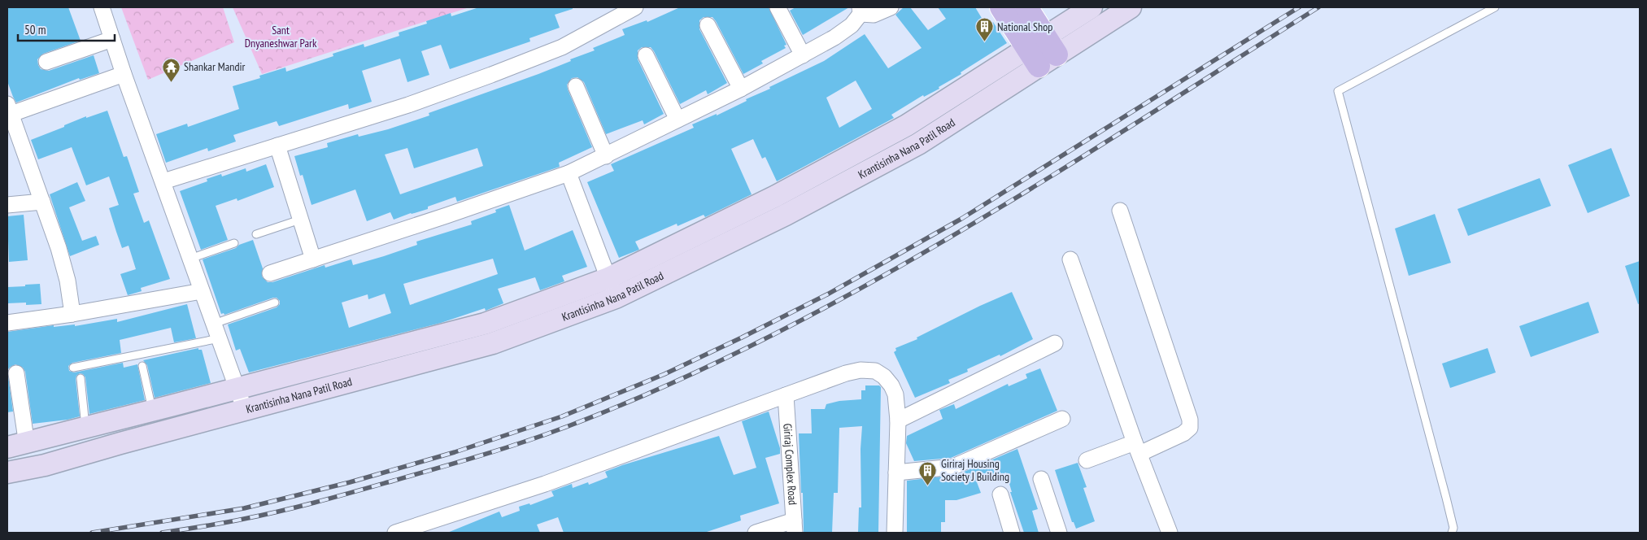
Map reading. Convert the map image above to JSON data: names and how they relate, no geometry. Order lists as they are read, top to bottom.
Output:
{
  "streets": {
    "main road": ["Krantisinha Nana Patil Road"],
    "street": ["Giriraj Complex Road"]
  },
  "parks": ["Sant Dnyaneshwar Park"],
  "places": {
    "building": ["National Shop", "Giriraj Housing Society J Building"],
    "temple": ["Shankar Mandir"]
  },
  "scale_bar": "50 m"
}
